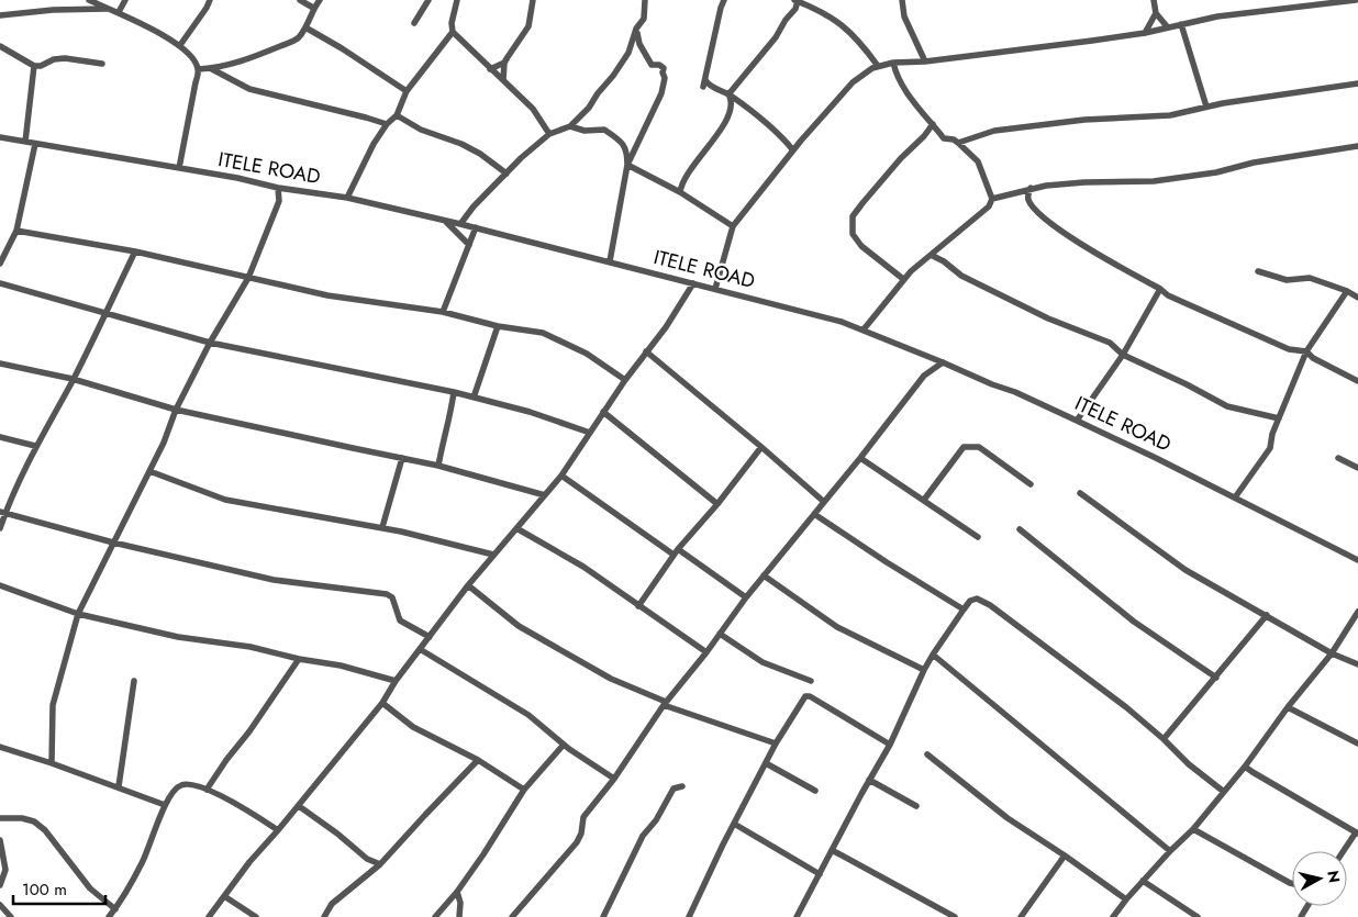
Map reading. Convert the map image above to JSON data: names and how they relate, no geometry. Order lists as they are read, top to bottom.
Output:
{
  "streets": {
    "street": ["ITELE ROAD"]
  },
  "scale_bar": "100 m",
  "north": "right"
}
